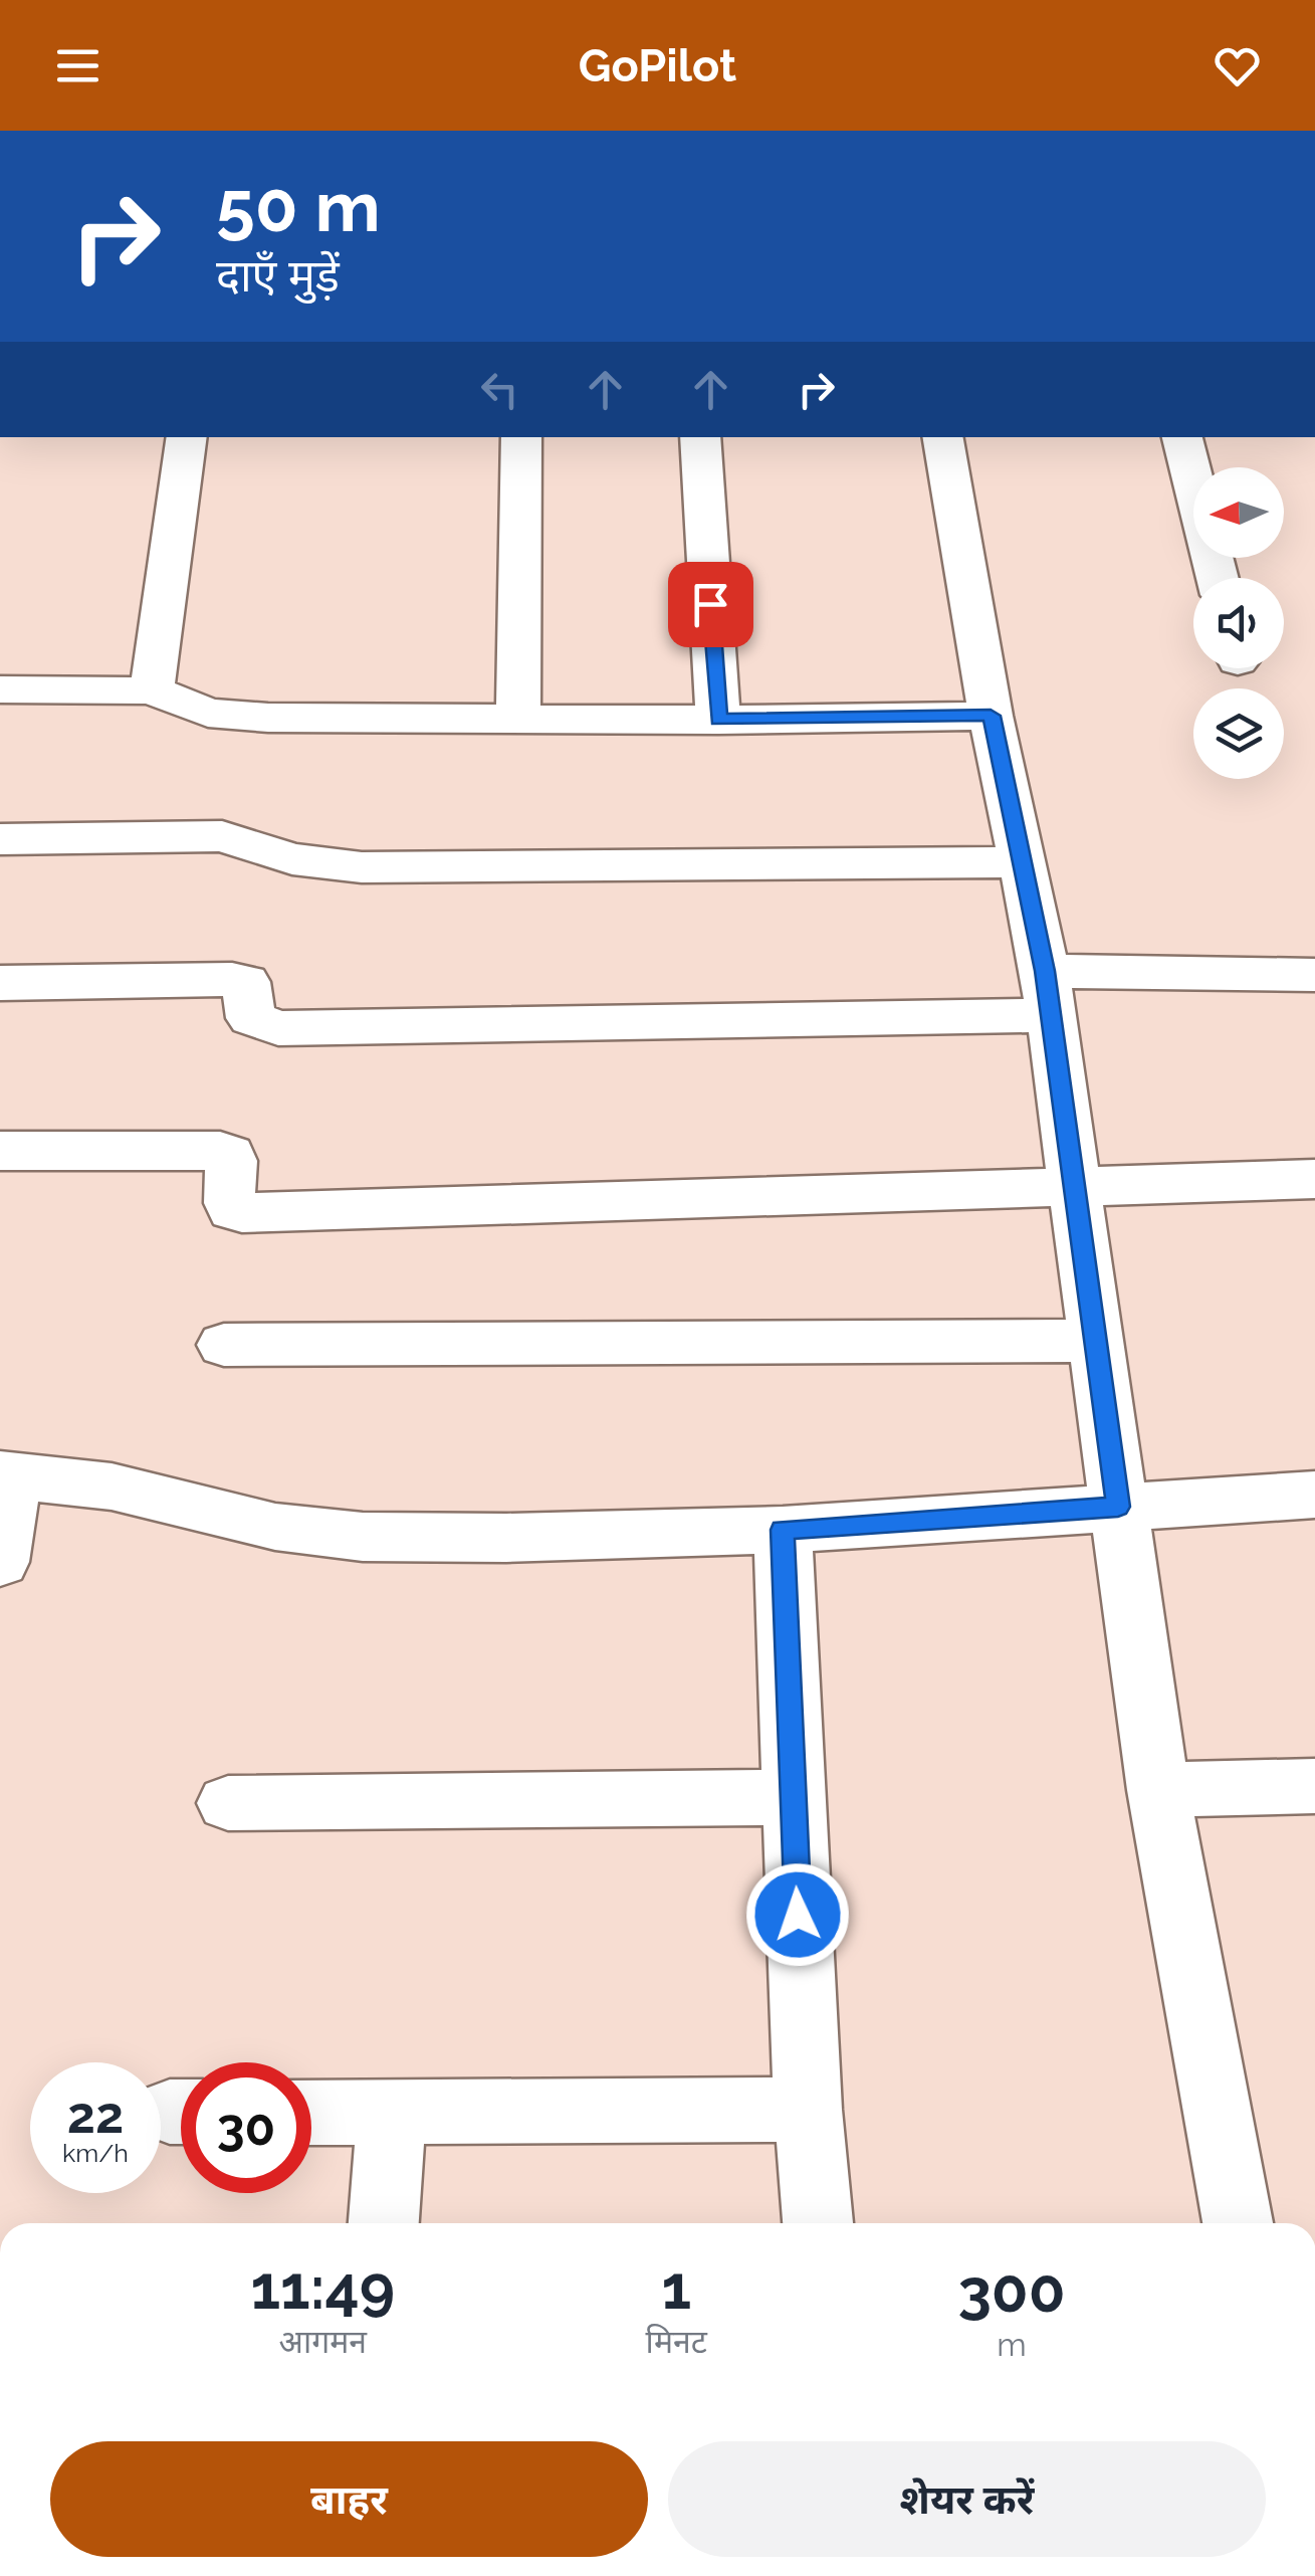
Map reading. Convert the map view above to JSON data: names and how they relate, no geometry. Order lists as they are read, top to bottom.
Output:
{
  "north": "left",
  "page": {
    "header": "GoPilot",
    "turn": ["50 m", "दाएँ मुड़ें"],
    "speed": "22 km/h",
    "limit": "30",
    "eta": [
      "11:49",
      "आगमन",
      "1",
      "मिनट",
      "300",
      "m"
    ],
    "buttons": ["बाहर", "शेयर करें"]
  }
}
